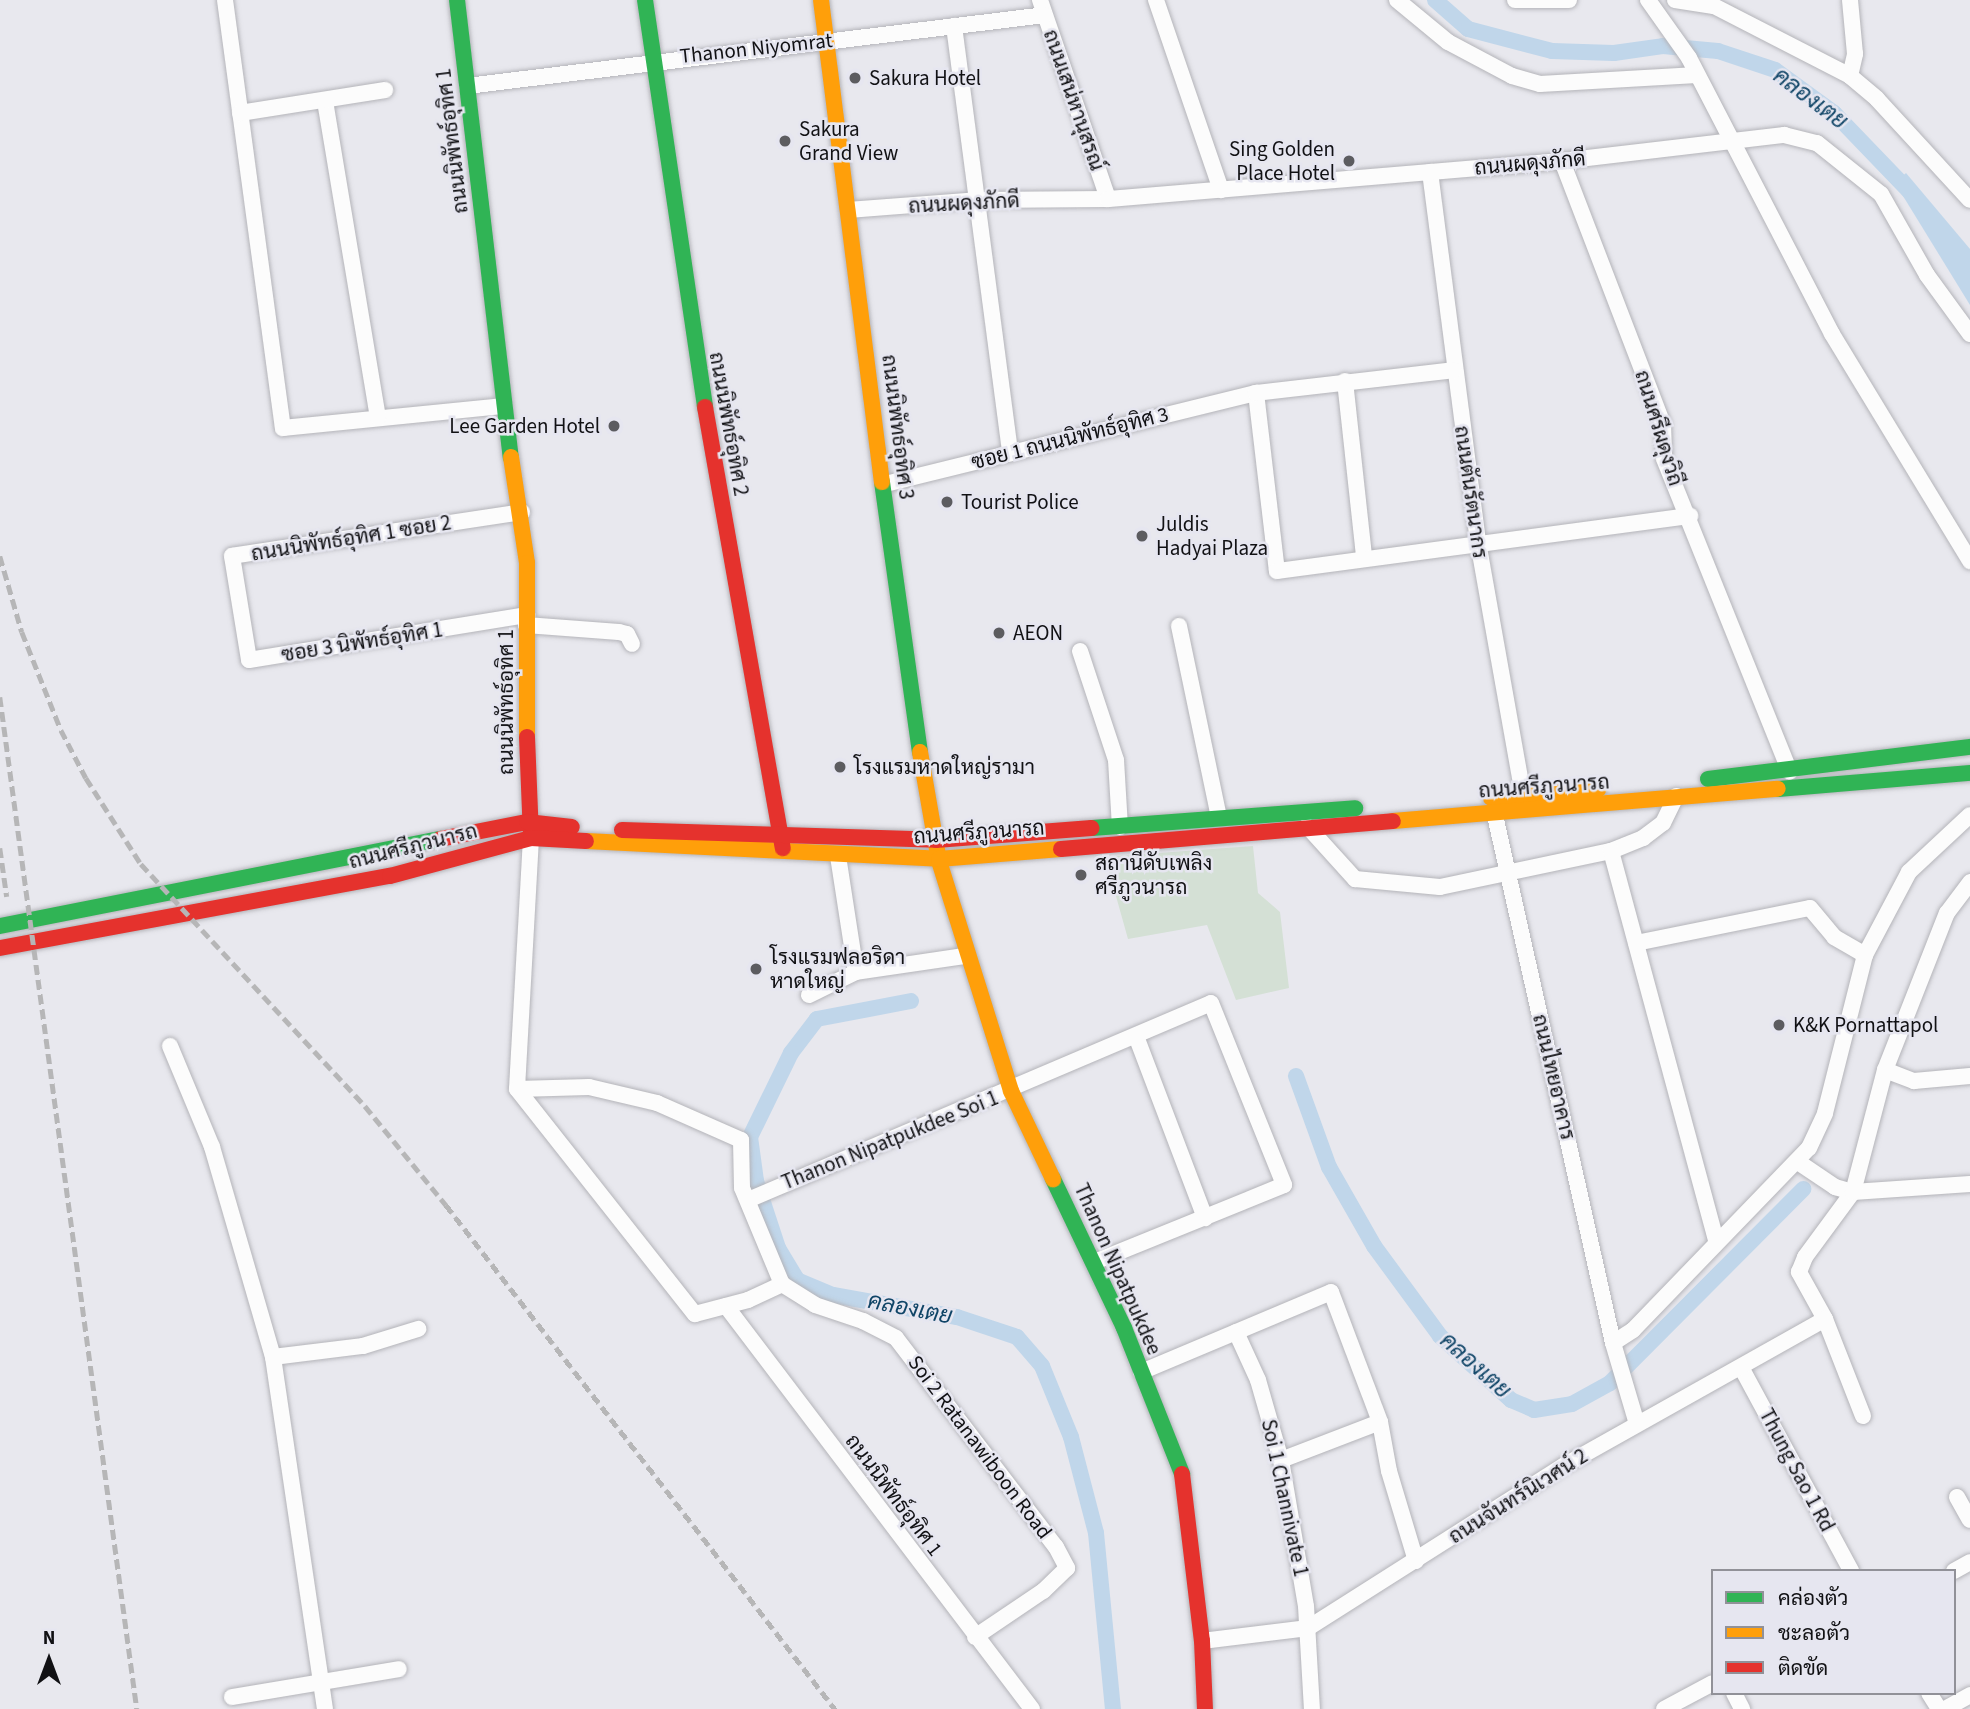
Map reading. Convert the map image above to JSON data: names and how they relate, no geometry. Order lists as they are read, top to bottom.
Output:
{
  "streets": {
    "main road": [
      "ถนนนิพัทธ์อุทิศ 1",
      "ถนนนิพัทธ์อุทิศ 2",
      "ถนนนิพัทธ์อุทิศ 3",
      "ถนนศรีภูวนารถ",
      "Thanon Nipatpukdee"
    ],
    "street": [
      "Thanon Niyomrat",
      "ถนนเสน่หานุสรณ์",
      "ถนนผดุงภักดี",
      "ถนนศรีผดุงวิถี",
      "ซอย 1 ถนนนิพัทธ์อุทิศ 3",
      "ถนนตันรัตนากร",
      "ถนนนิพัทธ์อุทิศ 1 ซอย 2",
      "ซอย 3 นิพัทธ์อุทิศ 1",
      "ถนนไทยอาคาร",
      "Thanon Nipatpukdee Soi 1",
      "Soi 2 Ratanawiboon Road",
      "Thung Sao 1 Rd",
      "ถนนจันทร์นิเวศน์ 2",
      "Soi 1 Channivate 1"
    ]
  },
  "crossings": [
    ["Thanon Niyomrat", "ถนนเสน่หานุสรณ์"],
    ["Thanon Niyomrat", "ถนนนิพัทธ์อุทิศ 1"],
    ["Thanon Niyomrat", "ถนนนิพัทธ์อุทิศ 2"],
    ["Thanon Niyomrat", "ถนนนิพัทธ์อุทิศ 3"],
    ["ถนนเสน่หานุสรณ์", "ถนนผดุงภักดี"],
    ["ถนนนิพัทธ์อุทิศ 1", "ถนนนิพัทธ์อุทิศ 1 ซอย 2"],
    ["ถนนนิพัทธ์อุทิศ 1", "ซอย 3 นิพัทธ์อุทิศ 1"],
    ["ถนนนิพัทธ์อุทิศ 1", "ถนนศรีภูวนารถ"],
    ["ถนนนิพัทธ์อุทิศ 1", "Soi 2 Ratanawiboon Road"],
    ["ถนนผดุงภักดี", "ถนนนิพัทธ์อุทิศ 3"],
    ["ถนนผดุงภักดี", "ถนนศรีผดุงวิถี"],
    ["ถนนผดุงภักดี", "ถนนตันรัตนากร"],
    ["ถนนนิพัทธ์อุทิศ 2", "ถนนศรีภูวนารถ"],
    ["ถนนนิพัทธ์อุทิศ 3", "ซอย 1 ถนนนิพัทธ์อุทิศ 3"],
    ["ถนนนิพัทธ์อุทิศ 3", "ถนนศรีภูวนารถ"],
    ["ถนนนิพัทธ์อุทิศ 3", "Thanon Nipatpukdee"],
    ["ถนนศรีผดุงวิถี", "ถนนศรีภูวนารถ"],
    ["ซอย 1 ถนนนิพัทธ์อุทิศ 3", "ถนนตันรัตนากร"],
    ["ถนนตันรัตนากร", "ถนนศรีภูวนารถ"],
    ["ถนนนิพัทธ์อุทิศ 1 ซอย 2", "ซอย 3 นิพัทธ์อุทิศ 1"],
    ["ถนนศรีภูวนารถ", "ถนนไทยอาคาร"],
    ["ถนนศรีภูวนารถ", "Thanon Nipatpukdee"],
    ["ถนนไทยอาคาร", "ถนนจันทร์นิเวศน์ 2"],
    ["Thanon Nipatpukdee Soi 1", "Thanon Nipatpukdee"],
    ["Thanon Nipatpukdee", "ถนนจันทร์นิเวศน์ 2"],
    ["Thung Sao 1 Rd", "ถนนจันทร์นิเวศน์ 2"],
    ["ถนนจันทร์นิเวศน์ 2", "Soi 1 Channivate 1"]
  ],
  "water": ["คลองเตย"],
  "places": [
    "Sakura Hotel",
    "Sakura Grand View",
    "Sing Golden Place Hotel",
    "Lee Garden Hotel",
    "Tourist Police",
    "Juldis Hadyai Plaza",
    "AEON",
    "โรงแรมหาดใหญ่รามา",
    "สถานีดับเพลิง ศรีภูวนารถ",
    "โรงแรมฟลอริดา หาดใหญ่",
    "K&K Pornattapol"
  ],
  "legend": ["คล่องตัว", "ชะลอตัว", "ติดขัด"],
  "north": "top"
}
